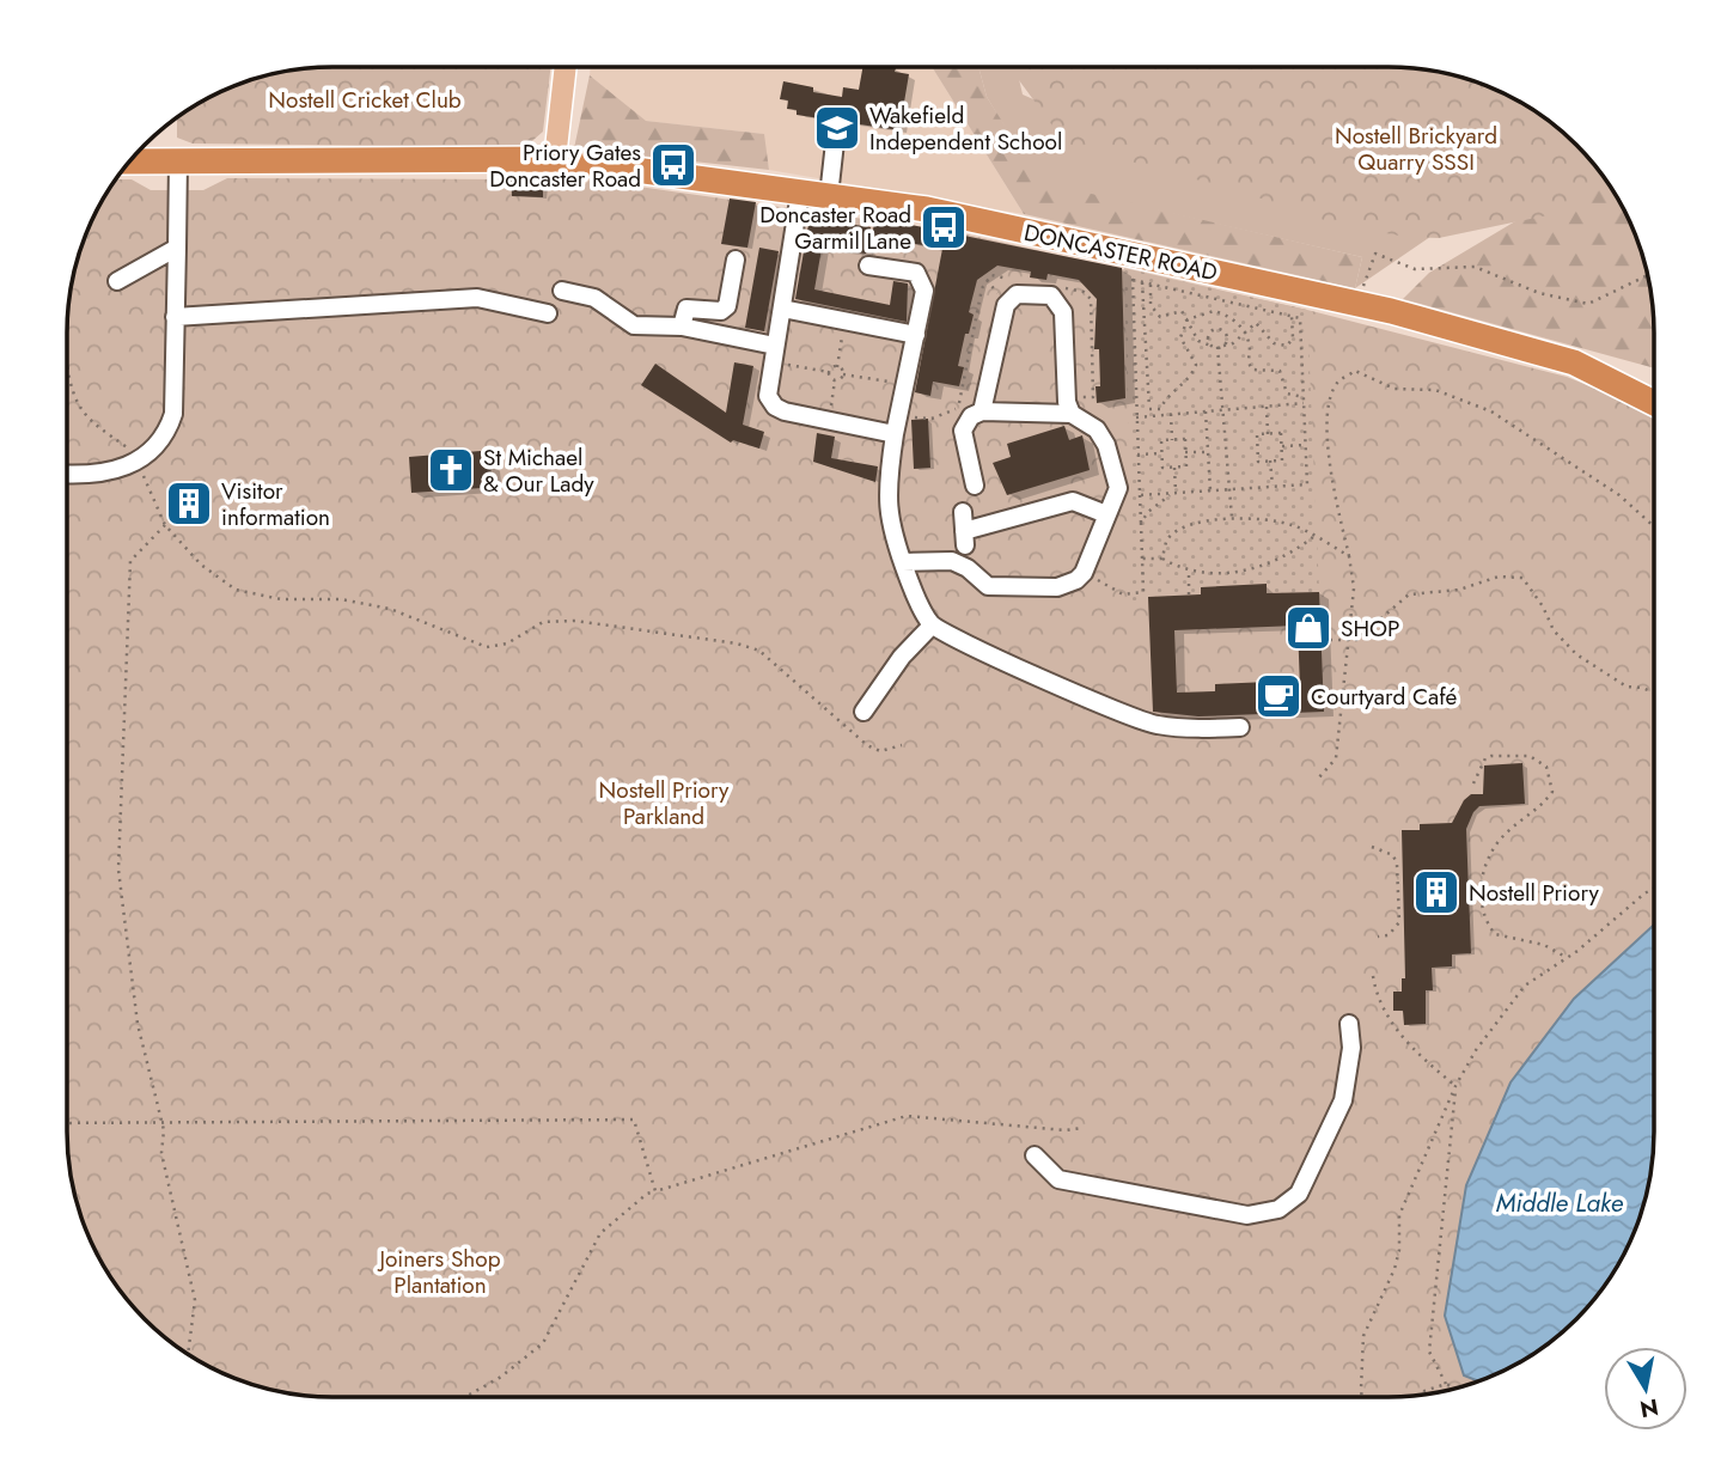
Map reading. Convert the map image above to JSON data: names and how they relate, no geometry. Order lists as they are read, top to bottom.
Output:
{
  "streets": {
    "highway": ["DONCASTER ROAD"]
  },
  "water": ["Middle Lake"],
  "parks": [
    "Nostell Cricket Club",
    "Nostell Brickyard Quarry SSSI",
    "Nostell Priory Parkland",
    "Joiners Shop Plantation"
  ],
  "places": {
    "school or university": ["Wakefield Independent School"],
    "bus stop": ["Priory Gates Doncaster Road", "Doncaster Road Garmil Lane"],
    "church": ["St Michael & Our Lady"],
    "building": ["Visitor information", "Nostell Priory"],
    "shop": ["SHOP"],
    "cafe": ["Courtyard Café"]
  },
  "north": "bottom"
}
